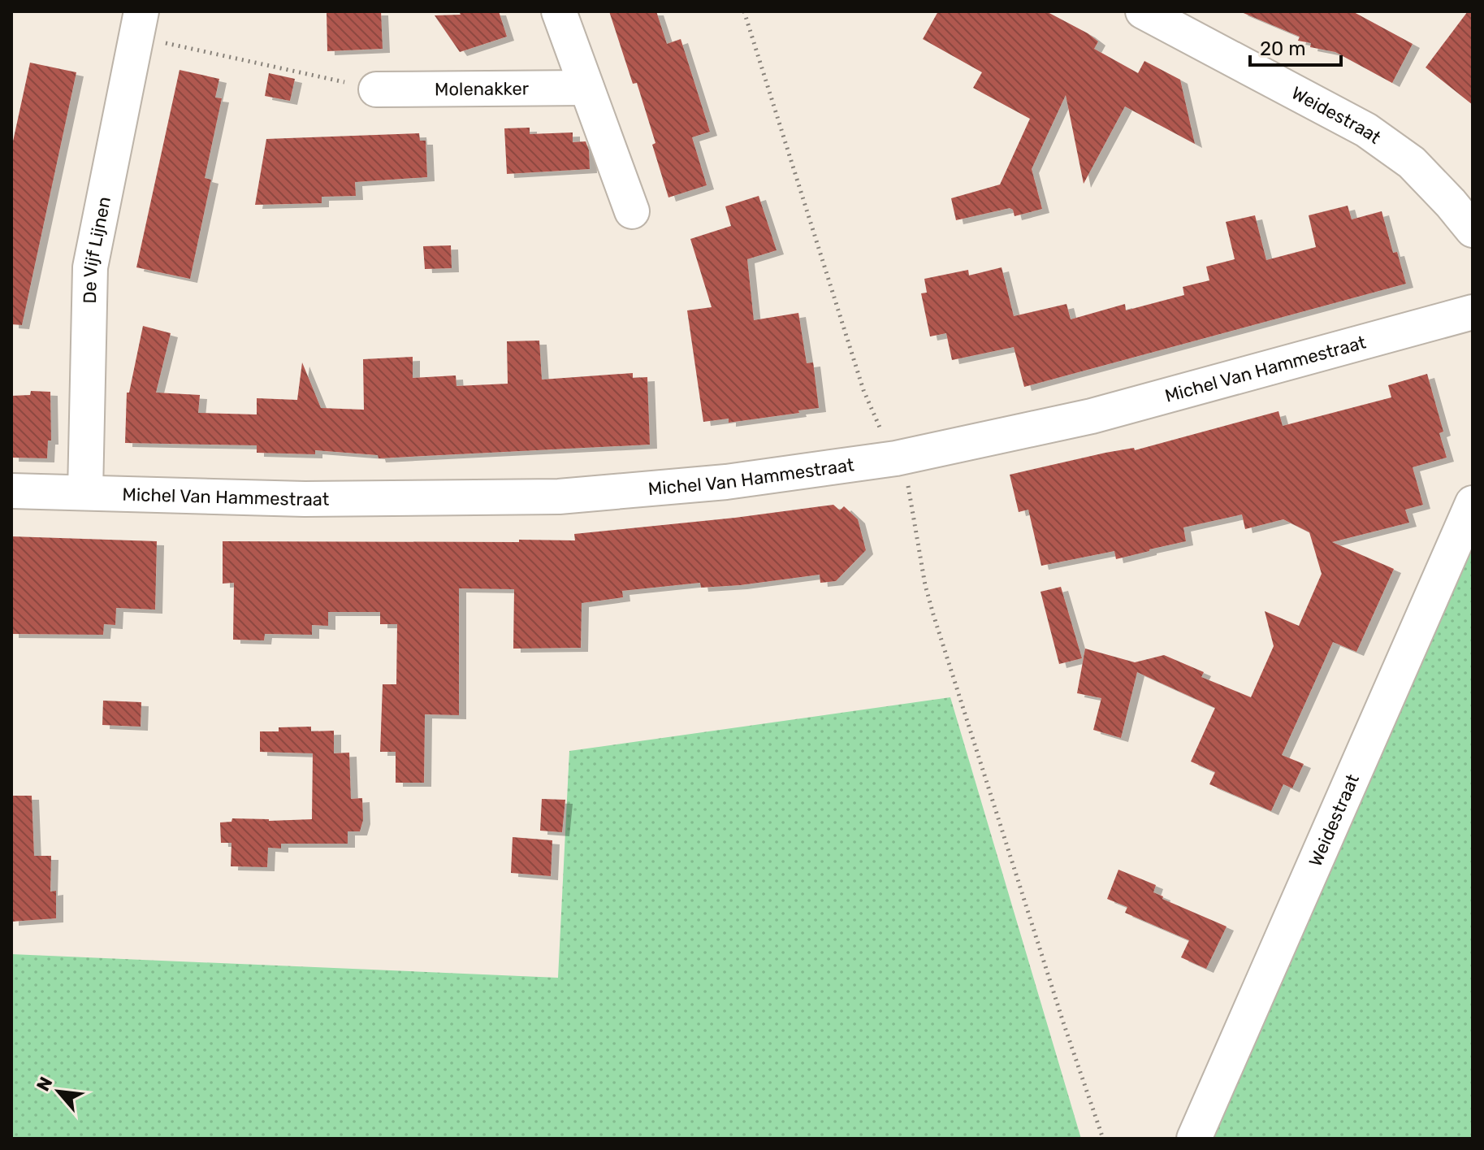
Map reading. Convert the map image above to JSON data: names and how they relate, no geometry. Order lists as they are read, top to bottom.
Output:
{
  "streets": {
    "street": [
      "Molenakker",
      "Weidestraat",
      "De Vijf Lijnen",
      "Michel Van Hammestraat"
    ]
  },
  "crossings": [
    ["De Vijf Lijnen", "Michel Van Hammestraat"]
  ],
  "scale_bar": "20 m",
  "north": "top left"
}
